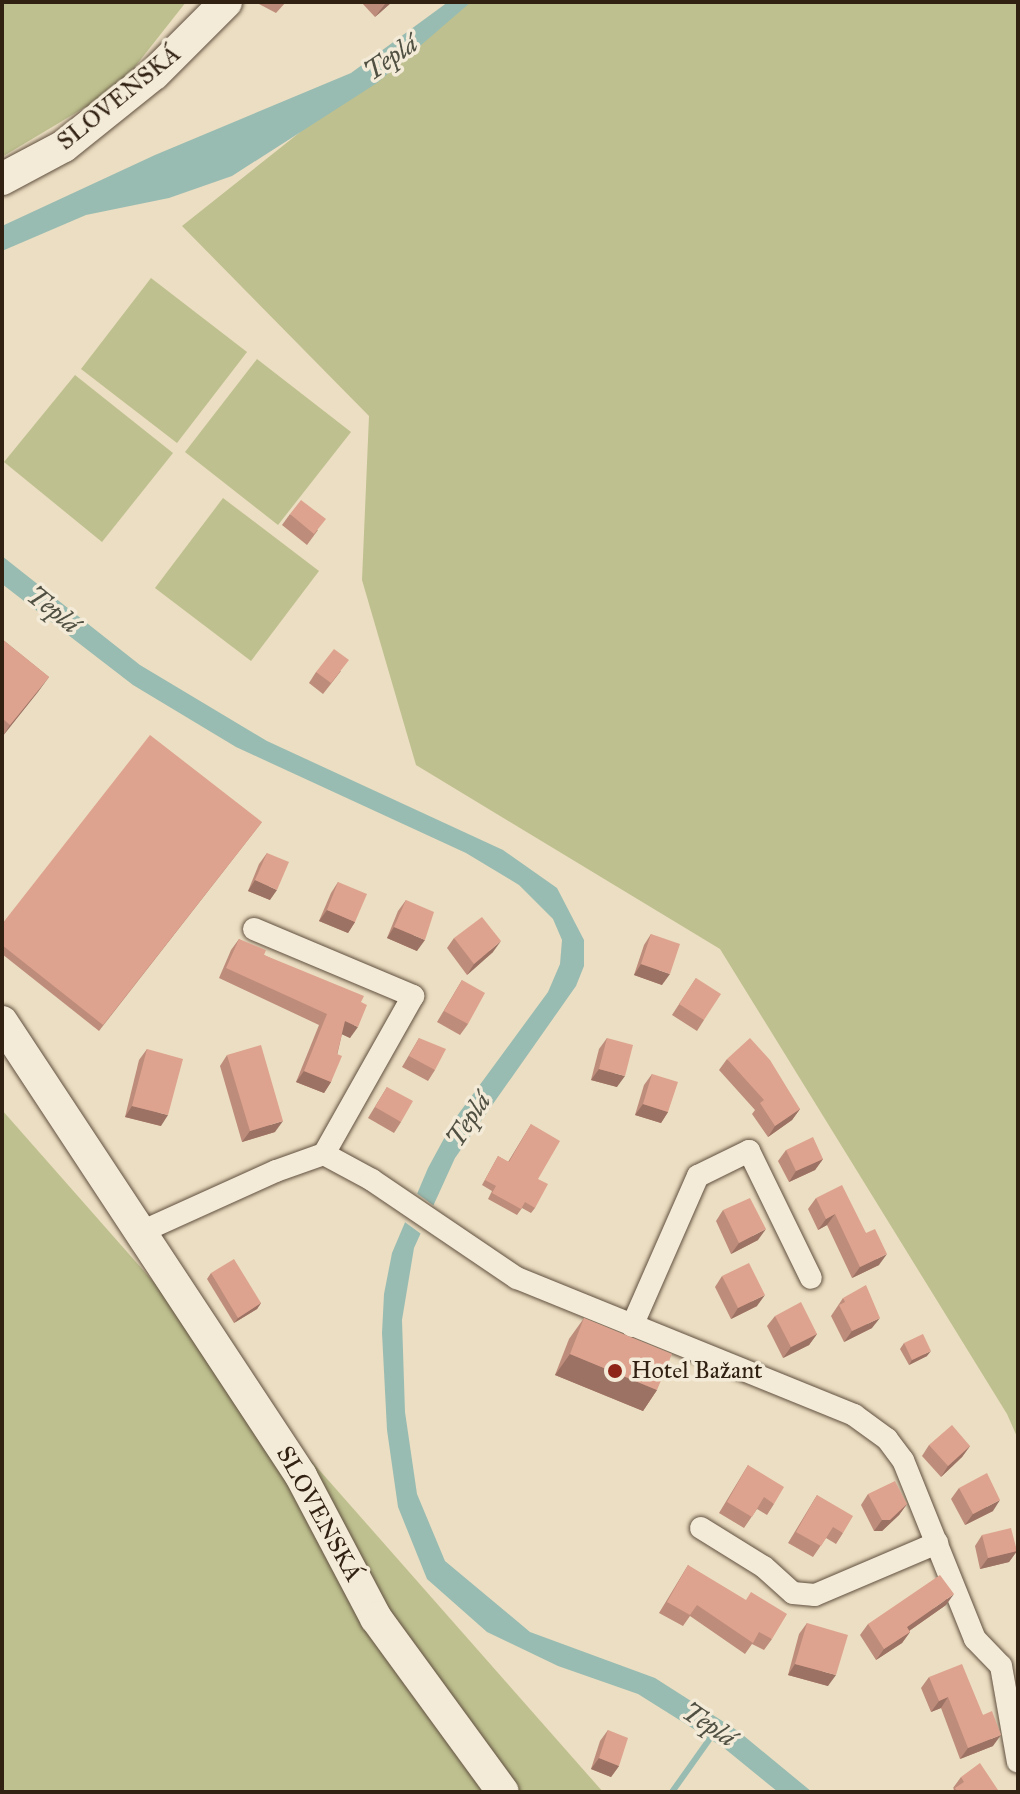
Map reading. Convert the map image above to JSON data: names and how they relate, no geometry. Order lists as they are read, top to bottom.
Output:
{
  "streets": {
    "street": ["SLOVENSKÁ"]
  },
  "water": ["Teplá"],
  "places": ["Hotel Bažant"]
}
